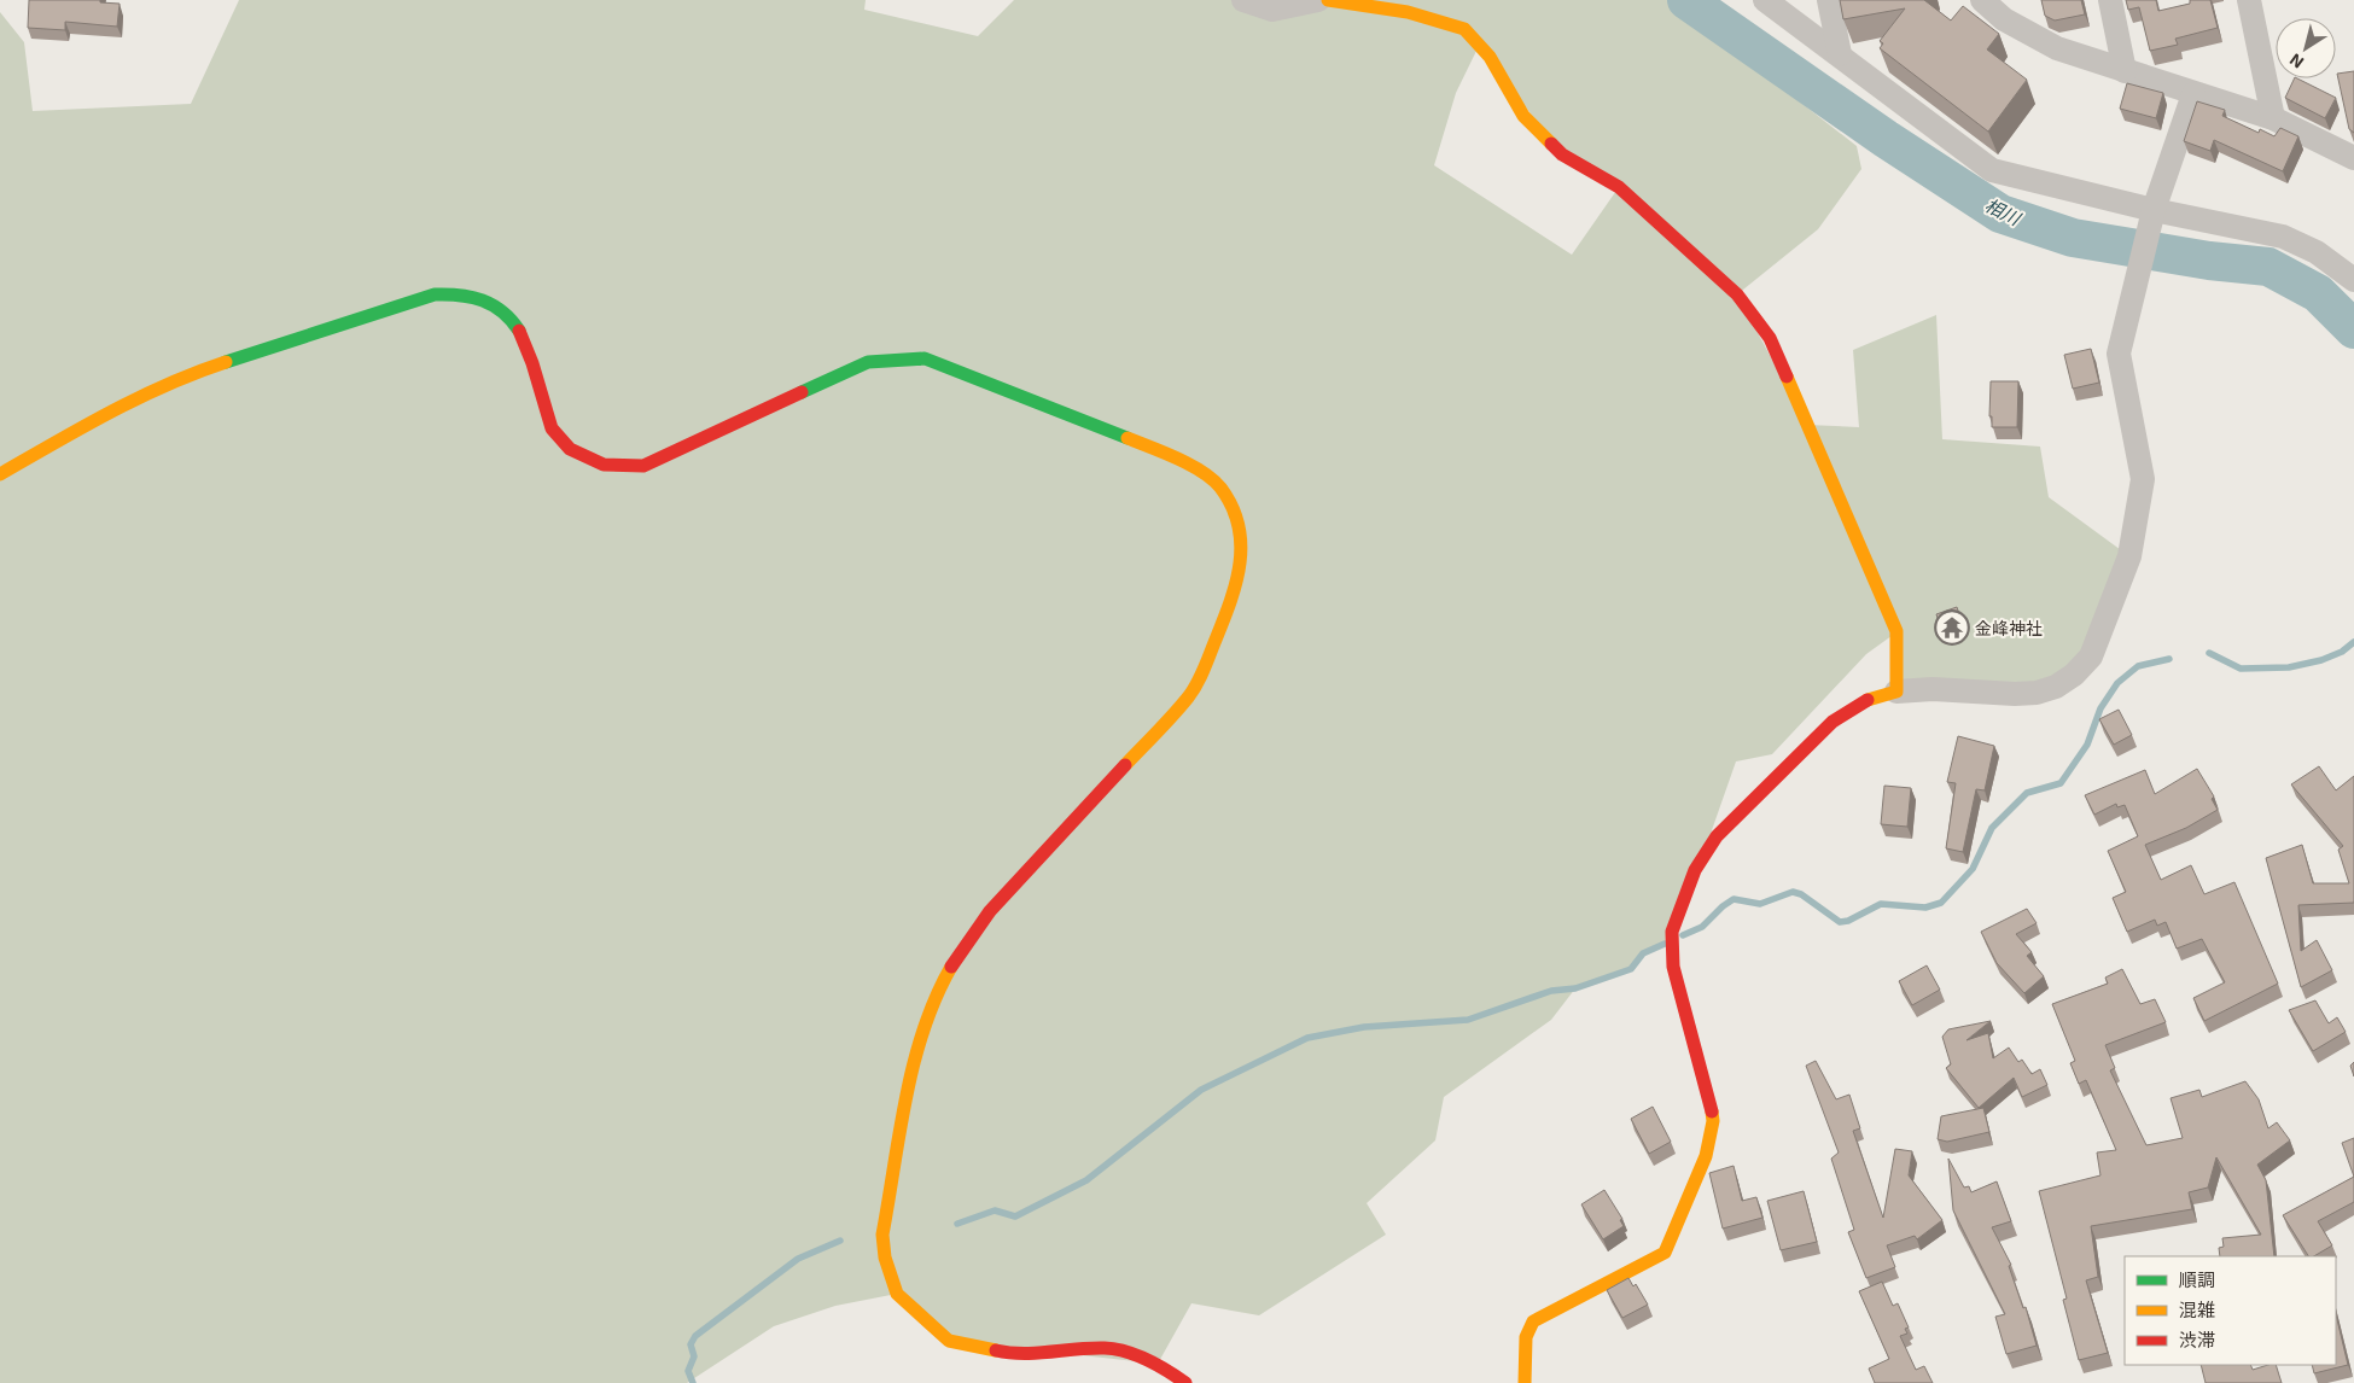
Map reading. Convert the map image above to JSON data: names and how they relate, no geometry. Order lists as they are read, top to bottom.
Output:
{
  "water": ["相川"],
  "places": {
    "temple": ["金峰神社"]
  },
  "legend": ["順調", "混雑", "渋滞"],
  "north": "bottom left"
}
